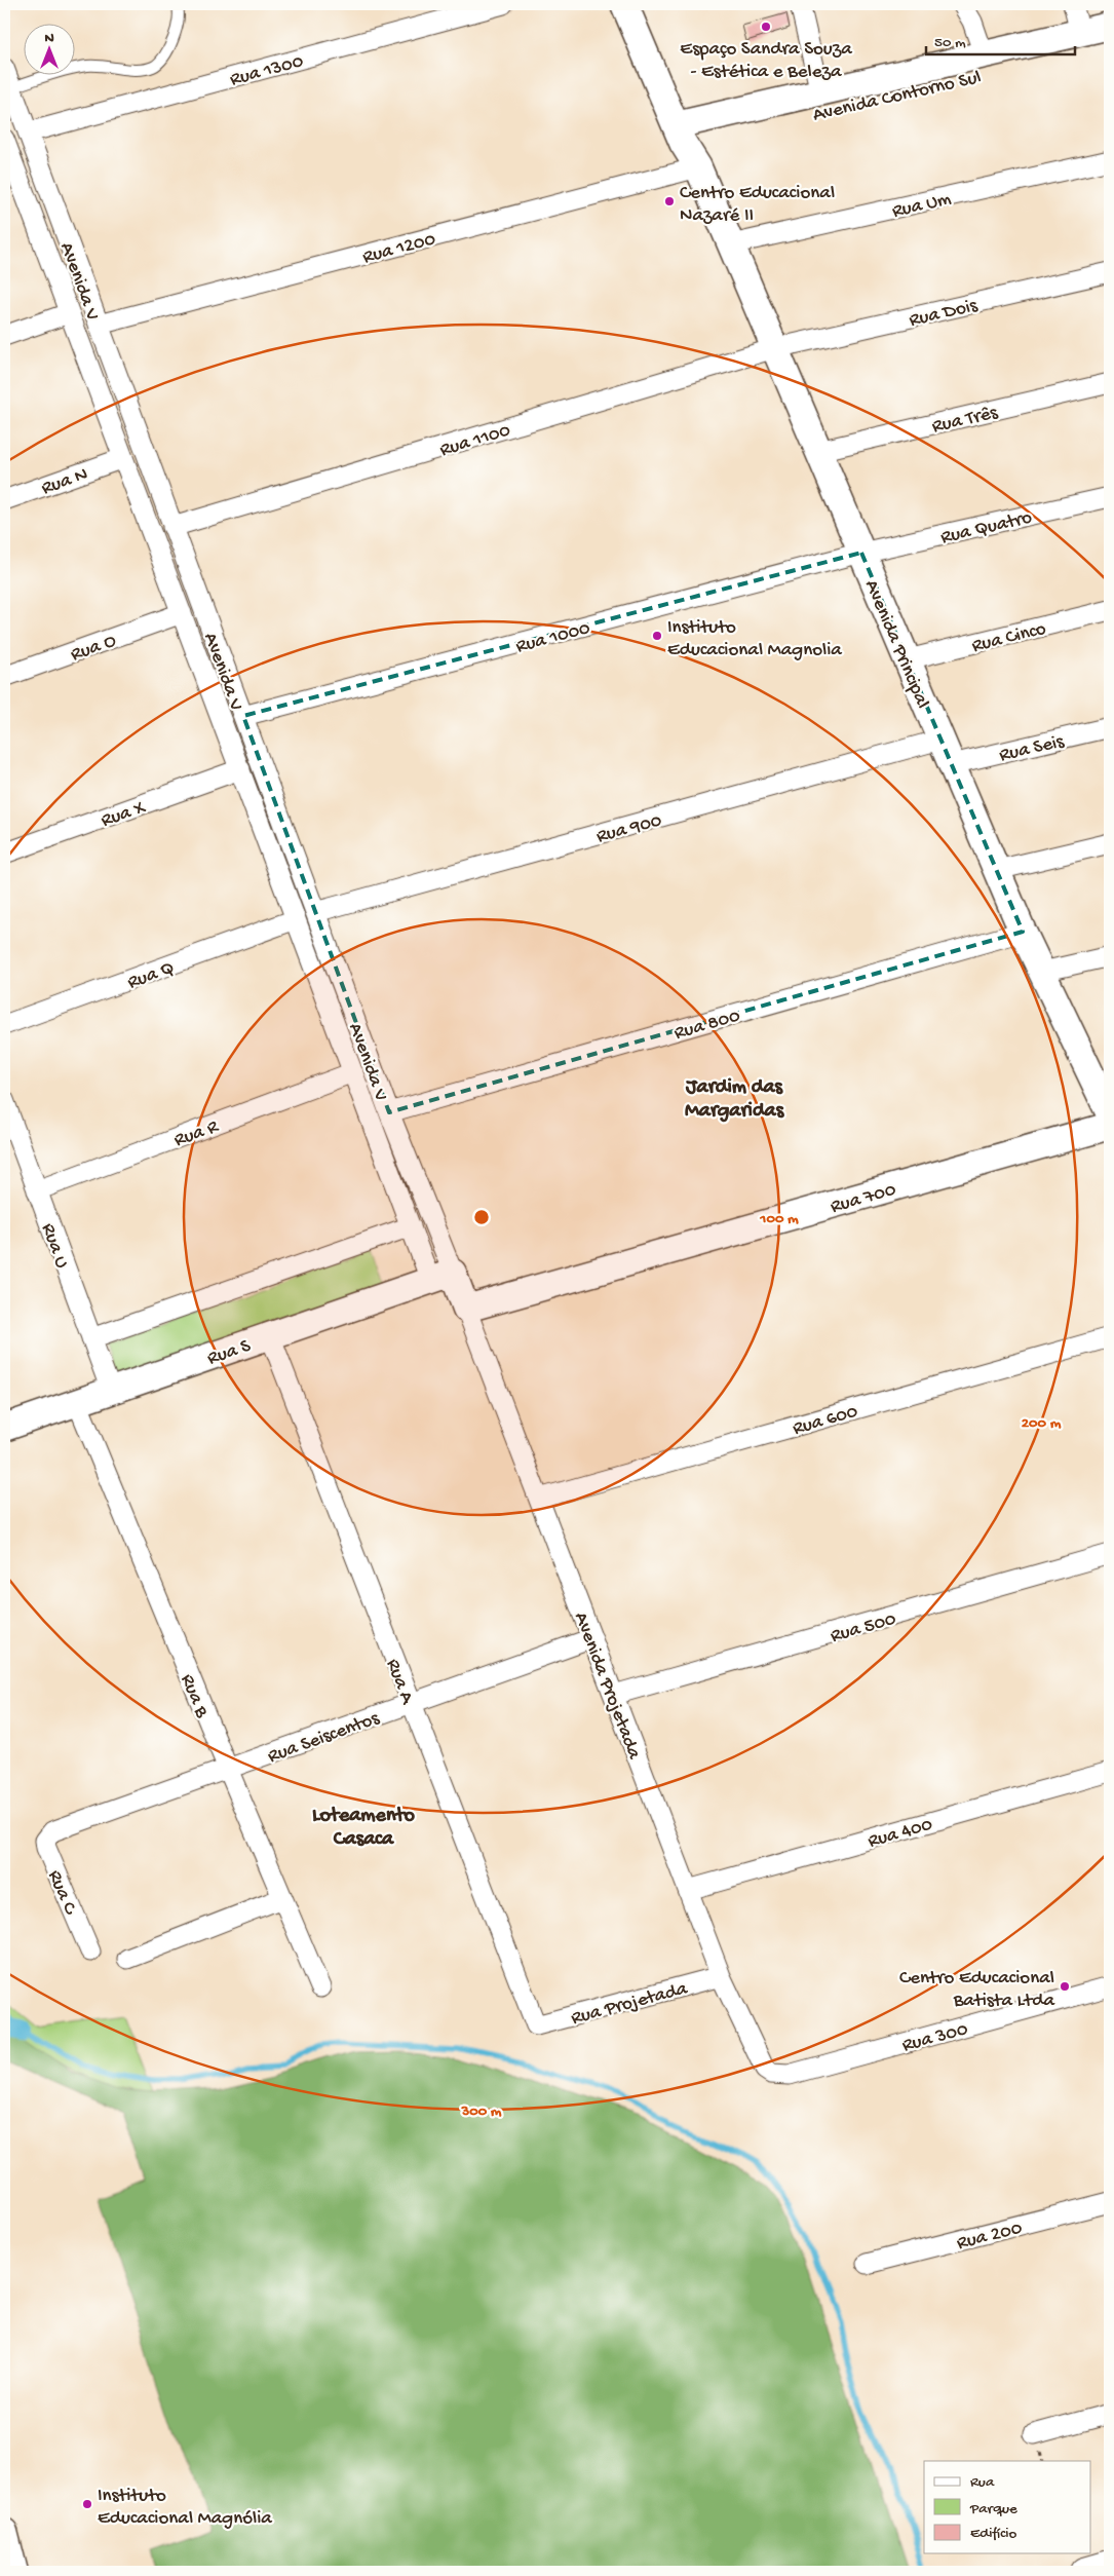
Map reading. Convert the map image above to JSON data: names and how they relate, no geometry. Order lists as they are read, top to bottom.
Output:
{
  "streets": {
    "main road": [
      "Avenida Contorno Sul",
      "Avenida Principal",
      "Rua 700",
      "Rua S",
      "Avenida Projetada"
    ],
    "street": [
      "Rua 1300",
      "Rua Um",
      "Rua 1200",
      "Avenida V",
      "Rua Dois",
      "Rua Três",
      "Rua 1100",
      "Rua N",
      "Rua Quatro",
      "Rua 1000",
      "Rua Cinco",
      "Rua O",
      "Rua Seis",
      "Rua X",
      "Rua 900",
      "Rua Q",
      "Rua 800",
      "Rua R",
      "Rua U",
      "Rua 600",
      "Rua 500",
      "Rua A",
      "Rua B",
      "Rua Seiscentos",
      "Rua 400",
      "Rua C",
      "Rua Projetada",
      "Rua 300",
      "Rua 200"
    ]
  },
  "crossings": [
    ["Rua 1300", "Avenida V"],
    ["Avenida Contorno Sul", "Avenida Principal"],
    ["Rua Um", "Avenida Principal"],
    ["Rua 1200", "Avenida V"],
    ["Rua 1200", "Avenida Principal"],
    ["Avenida V", "Rua 1100"],
    ["Avenida V", "Rua N"],
    ["Avenida V", "Rua 1000"],
    ["Avenida V", "Rua O"],
    ["Avenida V", "Rua X"],
    ["Avenida V", "Rua 900"],
    ["Avenida V", "Rua Q"],
    ["Avenida V", "Rua 800"],
    ["Avenida V", "Rua R"],
    ["Avenida V", "Rua S"],
    ["Avenida V", "Avenida Projetada"],
    ["Rua Dois", "Rua 1100"],
    ["Rua Dois", "Avenida Principal"],
    ["Rua Três", "Avenida Principal"],
    ["Rua 1100", "Avenida Principal"],
    ["Rua Quatro", "Rua 1000"],
    ["Rua Quatro", "Avenida Principal"],
    ["Rua 1000", "Avenida Principal"],
    ["Rua Cinco", "Avenida Principal"],
    ["Avenida Principal", "Rua Seis"],
    ["Avenida Principal", "Rua 900"],
    ["Avenida Principal", "Rua 800"],
    ["Rua R", "Rua U"],
    ["Rua 700", "Avenida Projetada"],
    ["Rua U", "Rua S"],
    ["Rua S", "Rua A"],
    ["Rua S", "Avenida Projetada"],
    ["Rua S", "Rua B"],
    ["Rua 600", "Avenida Projetada"],
    ["Rua 500", "Avenida Projetada"],
    ["Rua A", "Rua Seiscentos"],
    ["Rua A", "Rua Projetada"],
    ["Avenida Projetada", "Rua Seiscentos"],
    ["Avenida Projetada", "Rua 400"],
    ["Avenida Projetada", "Rua Projetada"],
    ["Avenida Projetada", "Rua 300"],
    ["Rua B", "Rua Seiscentos"],
    ["Rua Seiscentos", "Rua C"]
  ],
  "districts": ["Jardim das Margaridas", "Loteamento Casaca"],
  "places": [
    "Espaço Sandra Souza - Estética e Beleza",
    "Centro Educacional Nazaré II",
    "Instituto Educacional Magnolia",
    "Centro Educacional Batista Ltda",
    "Instituto Educacional Magnólia"
  ],
  "legend": ["Rua", "Parque", "Edifício"],
  "scale_bar": "50 m",
  "north": "top",
  "rings": ["100 m", "200 m", "300 m"]
}
